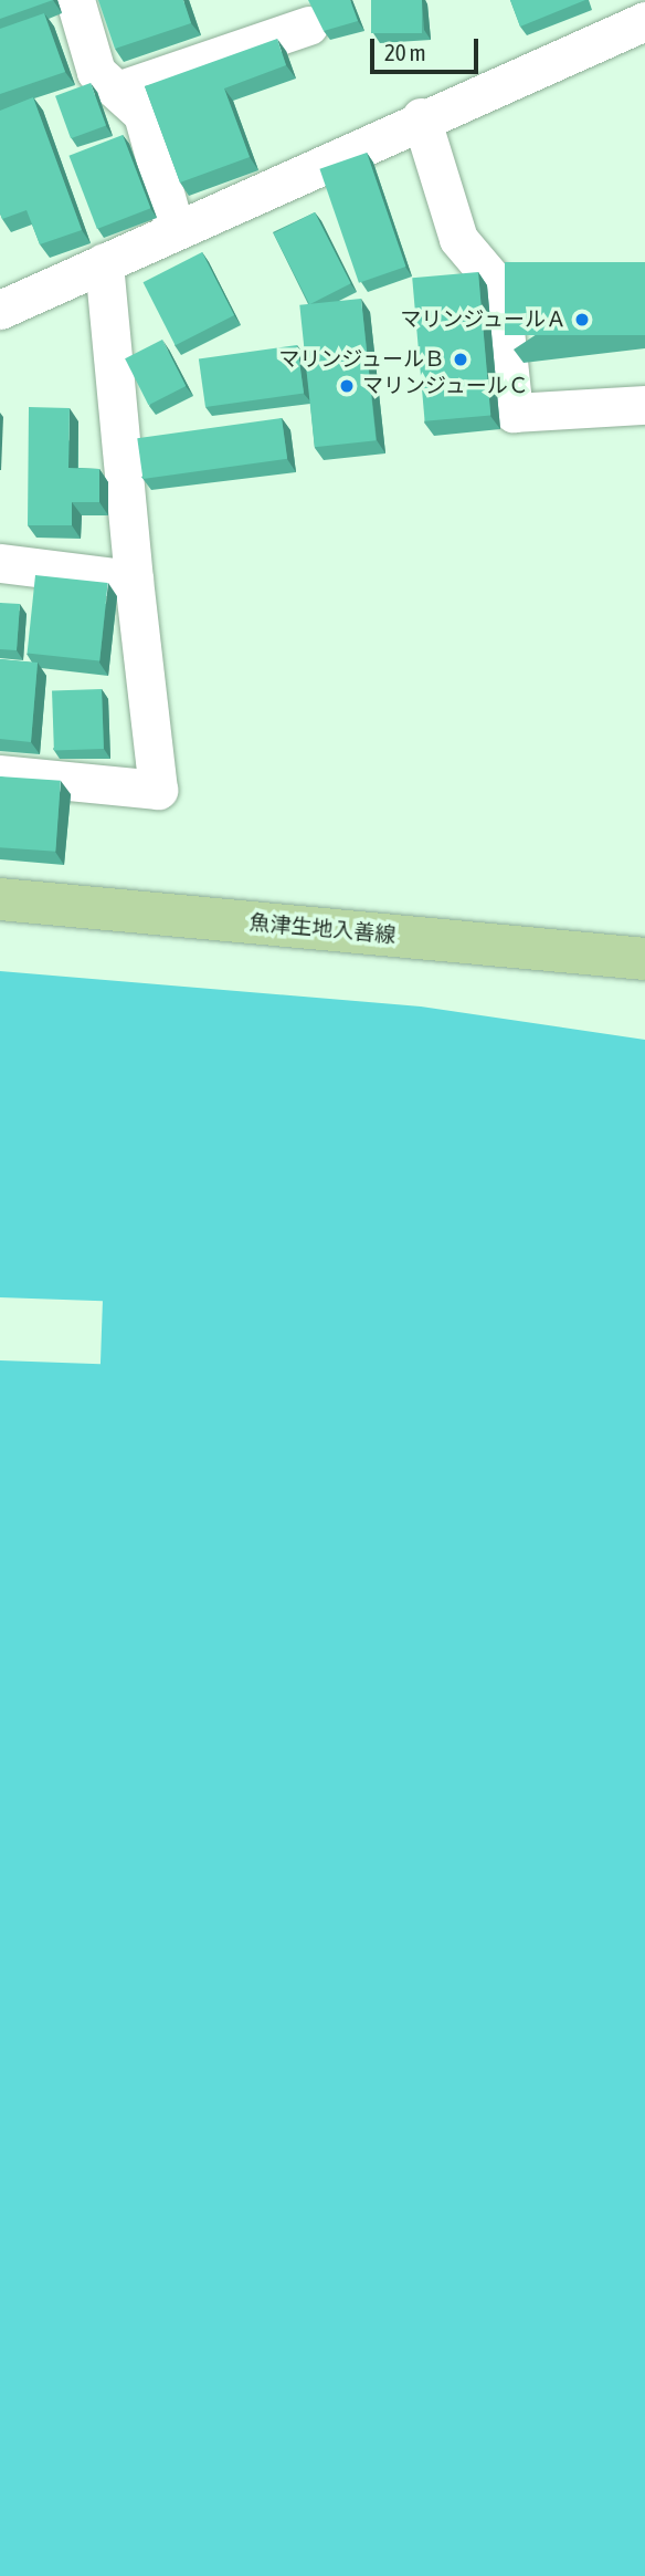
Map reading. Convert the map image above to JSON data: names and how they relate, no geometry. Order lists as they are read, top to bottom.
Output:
{
  "streets": {
    "main road": ["魚津生地入善線"]
  },
  "places": ["マリンジュールＡ", "マリンジュールＢ", "マリンジュールＣ"],
  "scale_bar": "20 m"
}
